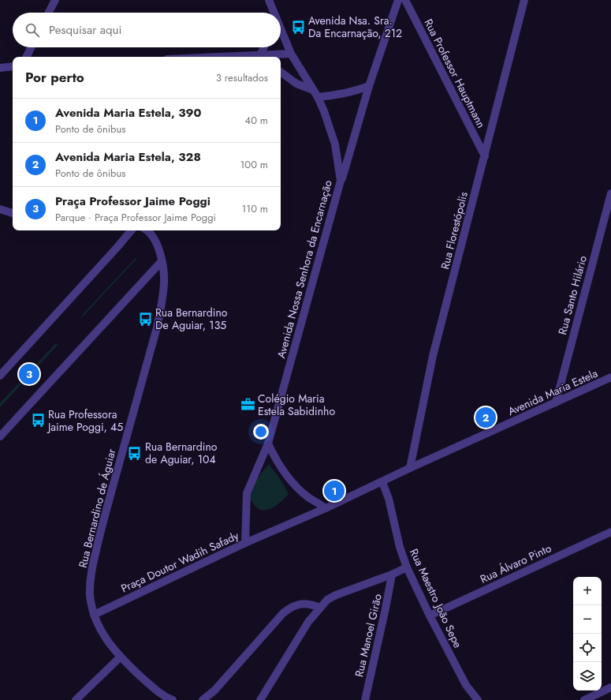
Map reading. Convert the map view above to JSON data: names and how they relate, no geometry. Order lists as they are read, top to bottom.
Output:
{
  "streets": {
    "street": [
      "Rua Professor Hauptmann",
      "Rua Florestópolis",
      "Avenida Nossa Senhora da Encarnação",
      "Rua Santo Hilário",
      "Avenida Maria Estela",
      "Rua Bernardino de Águiar",
      "Praça Doutor Wadih Safady",
      "Rua Álvaro Pinto",
      "Rua Maestro João Sepe",
      "Rua Manoel Girão"
    ]
  },
  "crossings": [
    ["Rua Professor Hauptmann", "Rua Florestópolis"],
    ["Rua Florestópolis", "Avenida Maria Estela"],
    ["Avenida Nossa Senhora da Encarnação", "Praça Doutor Wadih Safady"],
    ["Rua Santo Hilário", "Avenida Maria Estela"],
    ["Avenida Maria Estela", "Praça Doutor Wadih Safady"],
    ["Avenida Maria Estela", "Rua Maestro João Sepe"],
    ["Rua Bernardino de Águiar", "Praça Doutor Wadih Safady"],
    ["Praça Doutor Wadih Safady", "Rua Maestro João Sepe"],
    ["Rua Álvaro Pinto", "Rua Maestro João Sepe"]
  ],
  "places": {
    "bus stop": [
      "Avenida Nsa. Sra. Da Encarnação, 212",
      "Rua Bernardino De Aguiar, 135",
      "Rua Professora Jaime Poggi, 45",
      "Rua Bernardino de Aguiar, 104"
    ],
    "office": ["Colégio Maria Estela Sabidinho"]
  },
  "page": {
    "search": "Pesquisar aqui",
    "heading": ["Por perto", "3 resultados"],
    "list": [
      {
        "mark": "1",
        "name": "Avenida Maria Estela, 390",
        "note": "Ponto de ônibus",
        "value": "40 m"
      },
      {
        "mark": "2",
        "name": "Avenida Maria Estela, 328",
        "note": "Ponto de ônibus",
        "value": "100 m"
      },
      {
        "mark": "3",
        "name": "Praça Professor Jaime Poggi",
        "note": "Parque · Praça Professor Jaime Poggi",
        "value": "110 m"
      }
    ],
    "pins": ["3", "2", "1"],
    "map_buttons": ["+", "−"]
  }
}
